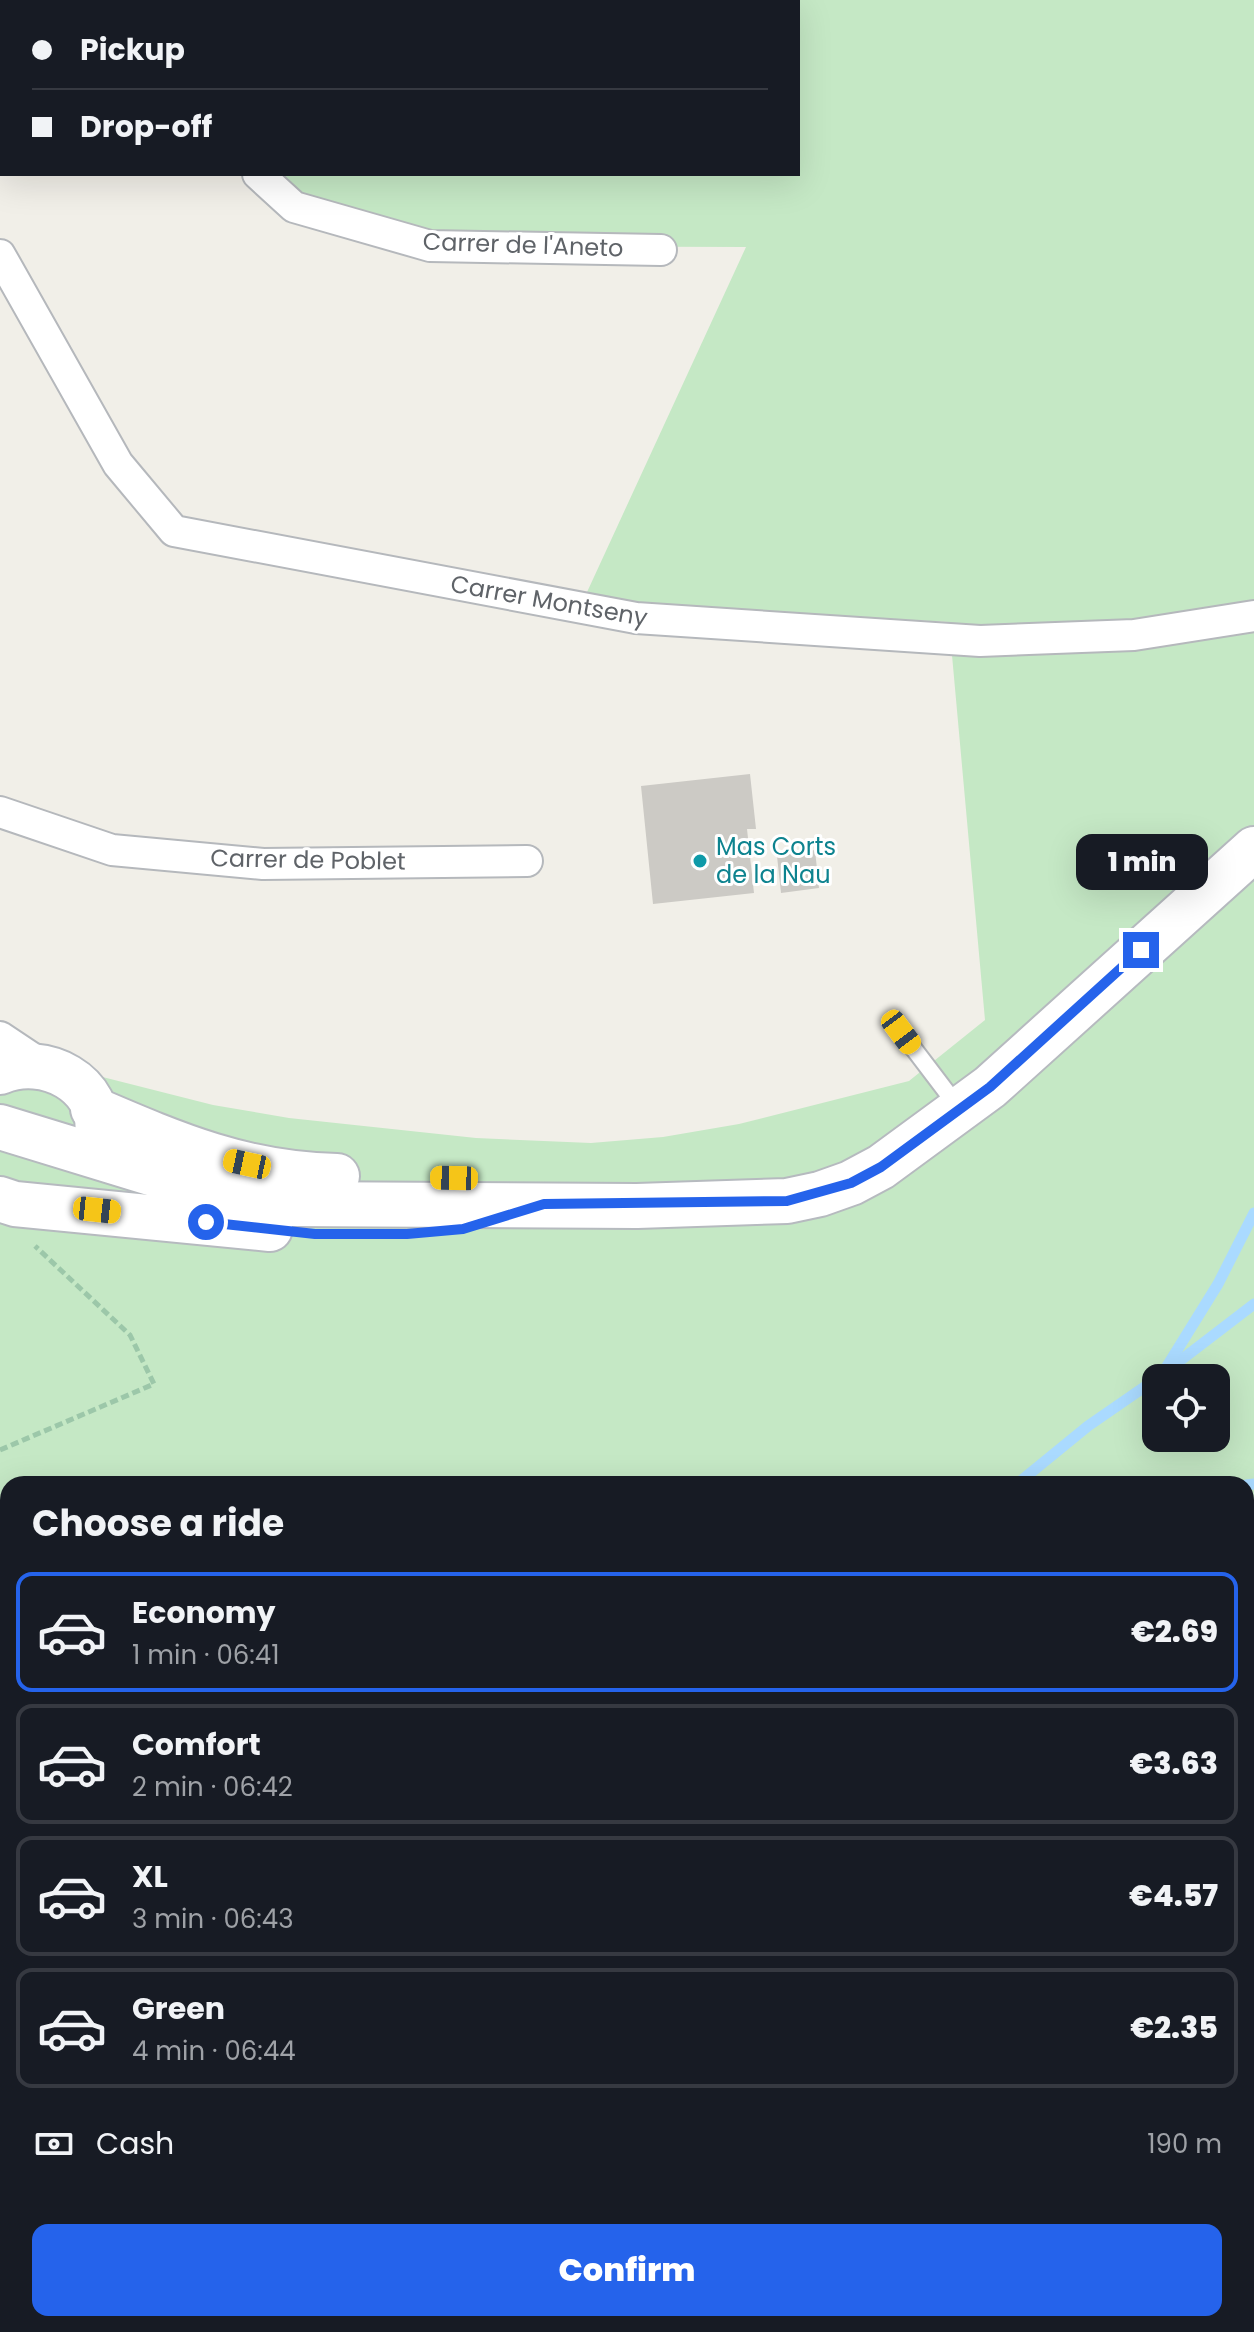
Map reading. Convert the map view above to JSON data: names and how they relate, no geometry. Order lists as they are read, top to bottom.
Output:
{
  "streets": {
    "street": ["Carrer de l'Aneto", "Carrer Montseny", "Carrer de Poblet"]
  },
  "places": ["Mas Corts de la Nau"],
  "page": {
    "banner": ["Pickup", "Drop-off"],
    "bubble": "1 min",
    "heading": "Choose a ride",
    "list": [
      {
        "name": "Economy",
        "note": "1 min · 06:41",
        "value": "€2.69"
      },
      {
        "name": "Comfort",
        "note": "2 min · 06:42",
        "value": "€3.63"
      },
      {
        "name": "XL",
        "note": "3 min · 06:43",
        "value": "€4.57"
      },
      {
        "name": "Green",
        "note": "4 min · 06:44",
        "value": "€2.35"
      }
    ],
    "pay": ["Cash", "190 m"],
    "buttons": "Confirm"
  }
}
